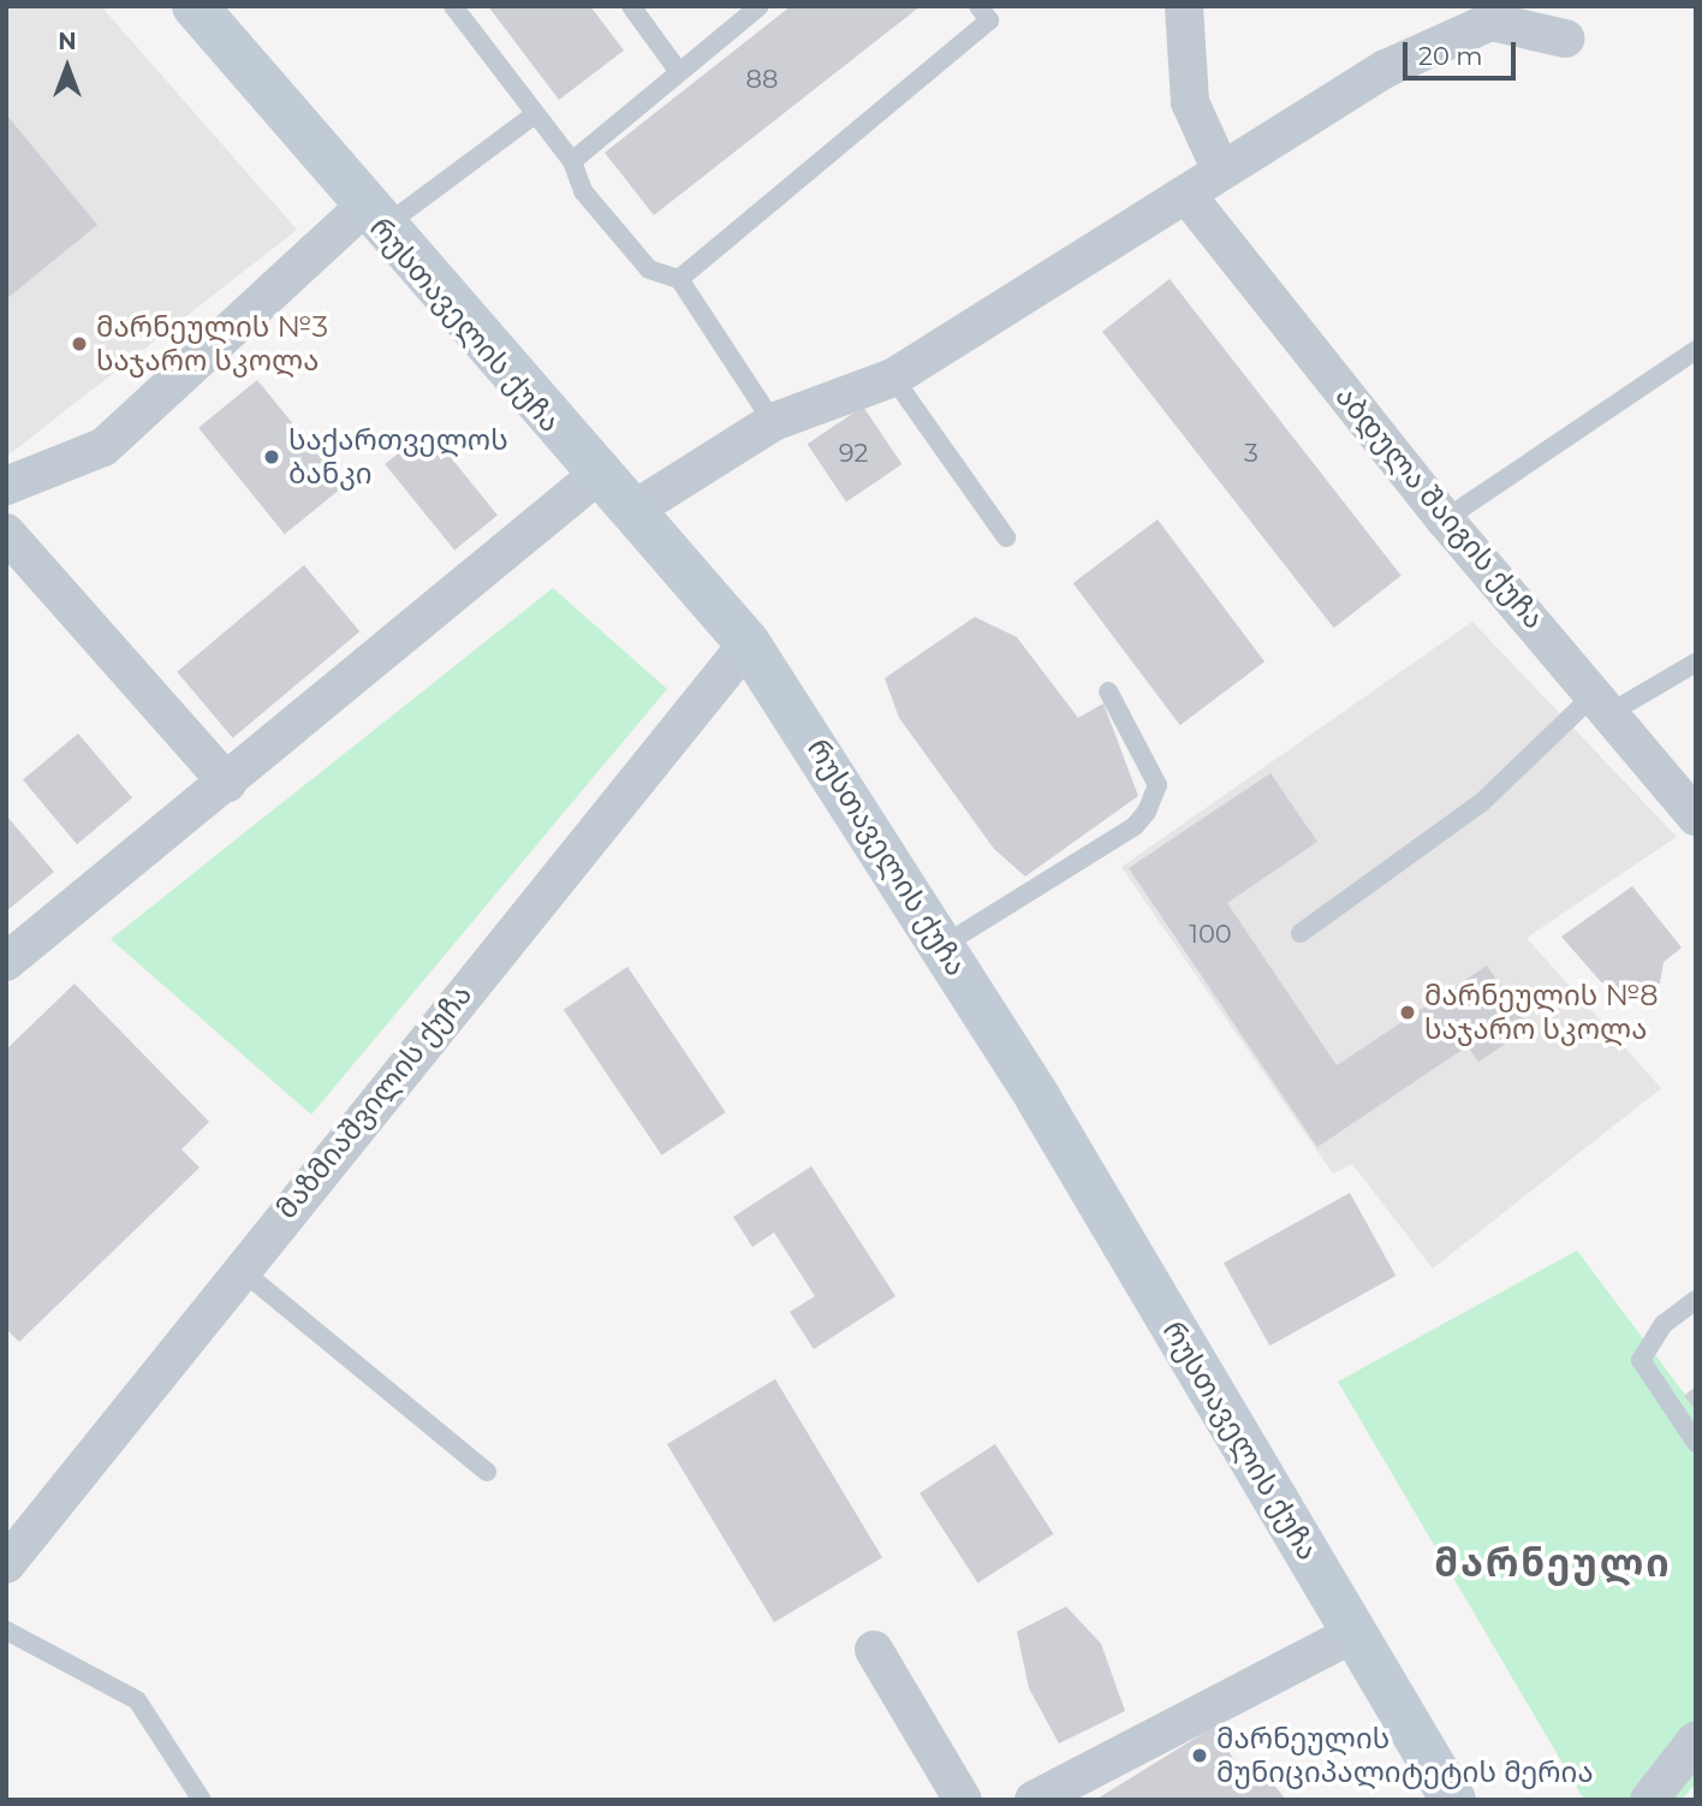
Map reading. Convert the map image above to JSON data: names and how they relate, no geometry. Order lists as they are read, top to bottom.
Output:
{
  "streets": {
    "main road": ["რუსთაველის ქუჩა"],
    "street": ["აბდულა შაიგის ქუჩა", "მაზმიაშვილის ქუჩა"]
  },
  "crossings": [
    ["რუსთაველის ქუჩა", "მაზმიაშვილის ქუჩა"]
  ],
  "districts": ["მარნეული"],
  "places": [
    "მარნეულის №3 საჯარო სკოლა",
    "საქართველოს ბანკი",
    "მარნეულის №8 საჯარო სკოლა",
    "მარნეულის მუნიციპალიტეტის მერია"
  ],
  "house_numbers": [
    "88",
    "92",
    "3",
    "100"
  ],
  "scale_bar": "20 m",
  "north": "top"
}
